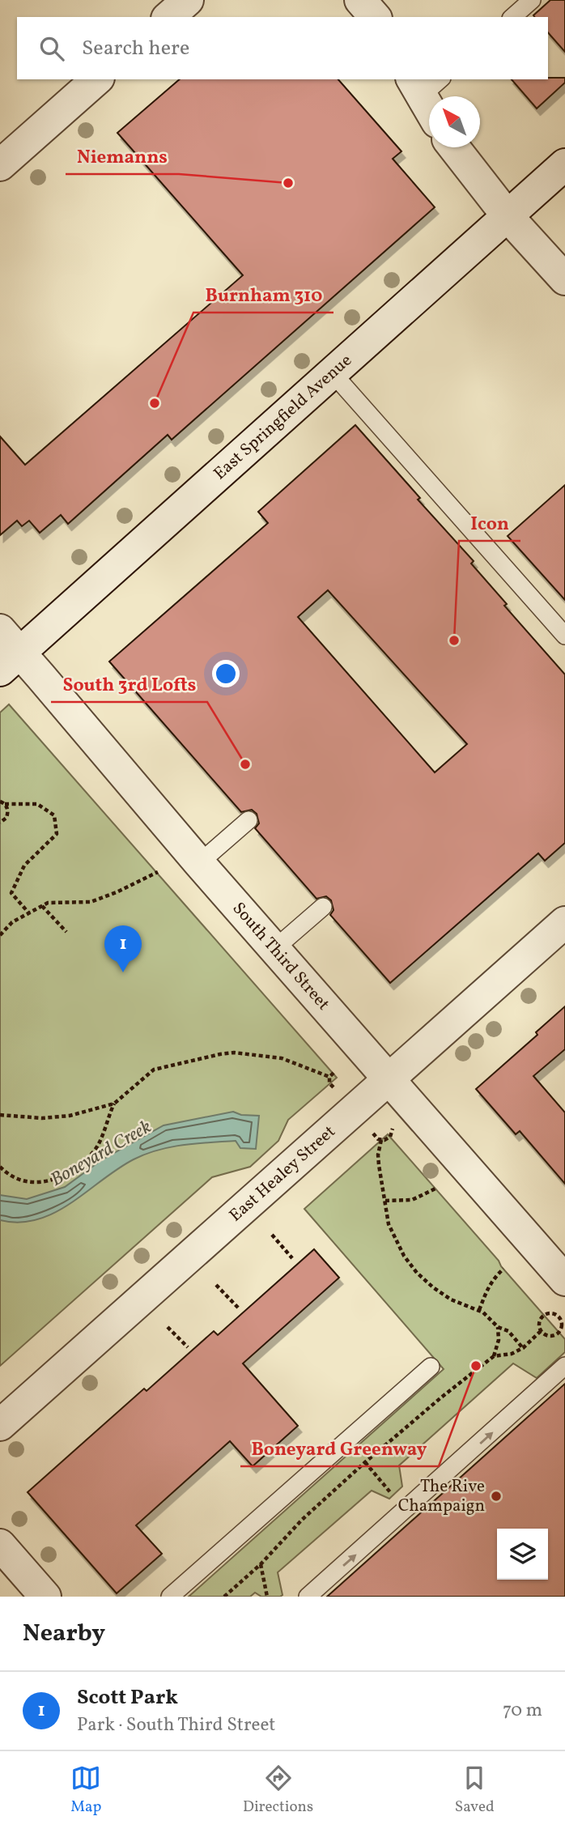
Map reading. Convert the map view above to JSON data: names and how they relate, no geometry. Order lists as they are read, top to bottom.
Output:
{
  "streets": {
    "street": ["East Springfield Avenue", "South Third Street", "East Healey Street"]
  },
  "crossings": [
    ["East Springfield Avenue", "South Third Street"],
    ["South Third Street", "East Healey Street"]
  ],
  "water": ["Boneyard Creek"],
  "places": [
    "Niemanns",
    "Burnham 310",
    "Icon",
    "South 3rd Lofts",
    "Boneyard Greenway",
    "The Rive Champaign"
  ],
  "north": "top left",
  "page": {
    "search": "Search here",
    "pins": "1",
    "heading": "Nearby",
    "list": [
      {
        "mark": "1",
        "name": "Scott Park",
        "note": "Park · South Third Street",
        "value": "70 m"
      }
    ],
    "nav": ["Map", "Directions", "Saved"]
  }
}
